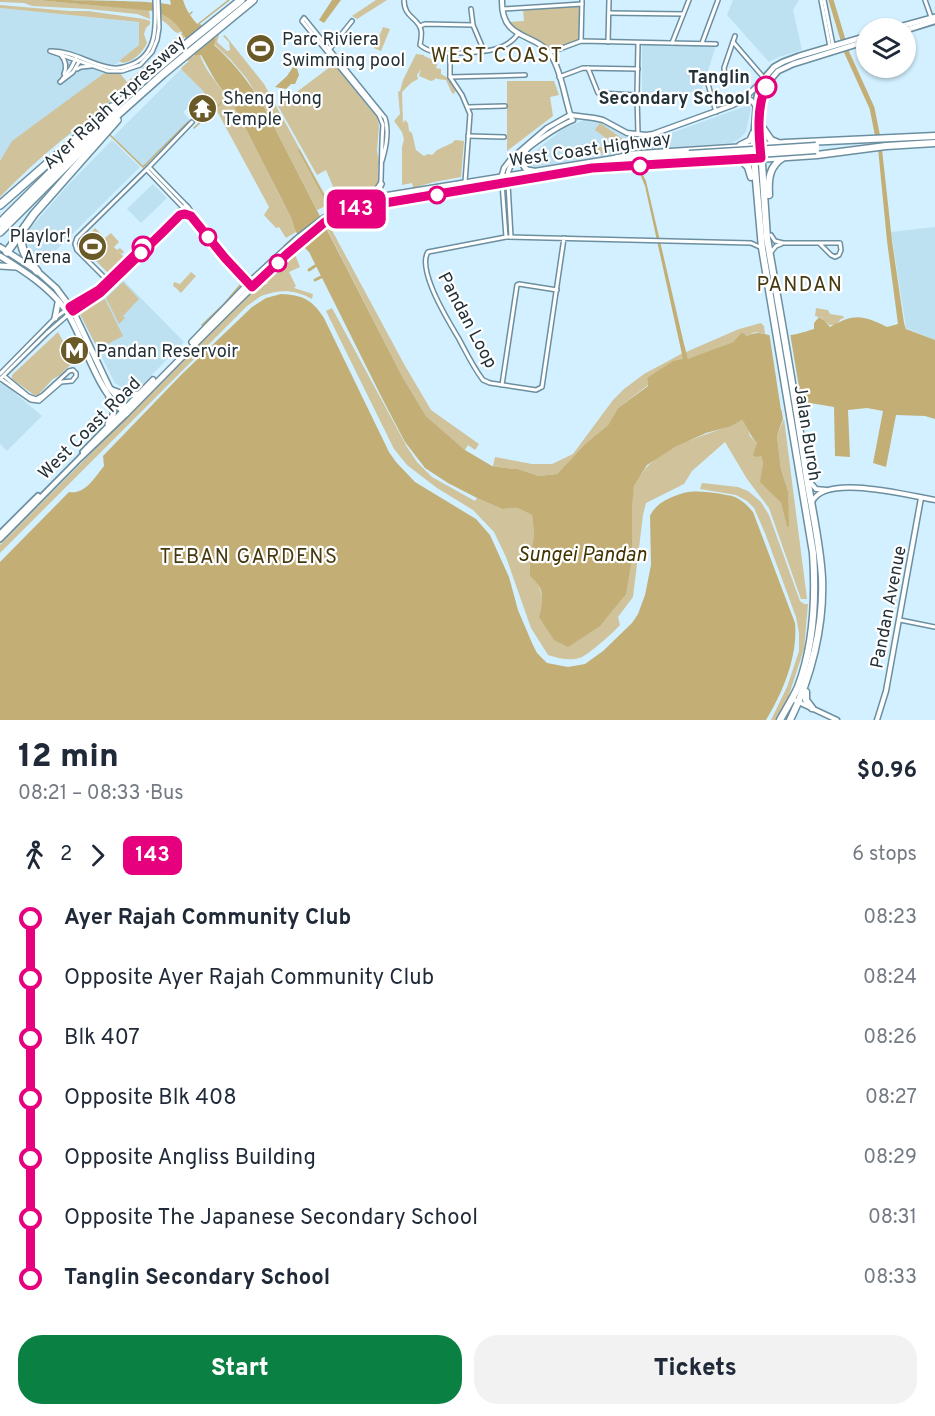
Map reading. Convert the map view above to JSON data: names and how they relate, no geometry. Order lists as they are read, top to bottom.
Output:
{
  "streets": {
    "highway": ["Ayer Rajah Expressway", "West Coast Highway", "Jalan Buroh"],
    "main road": ["West Coast Road"],
    "street": ["Pandan Loop", "Pandan Avenue"]
  },
  "crossings": [
    ["West Coast Highway", "West Coast Road"],
    ["West Coast Highway", "Jalan Buroh"],
    ["Pandan Loop", "Jalan Buroh"]
  ],
  "districts": ["WEST COAST", "PANDAN", "TEBAN GARDENS"],
  "water": ["Sungei Pandan"],
  "places": {
    "sports": ["Parc Riviera Swimming pool", "Playlor! Arena"],
    "other": ["Tanglin Secondary School"],
    "temple": ["Sheng Hong Temple"],
    "metro station": ["Pandan Reservoir"]
  },
  "lines": ["bus line 143"],
  "page": {
    "on_map": "143",
    "heading": ["12 min", "08:21 – 08:33 · Bus", "$0.96"],
    "legs": ["2", "143", "6 stops"],
    "list": [
      {
        "name": "Ayer Rajah Community Club",
        "value": "08:23"
      },
      {
        "name": "Opposite Ayer Rajah Community Club",
        "value": "08:24"
      },
      {
        "name": "Blk 407",
        "value": "08:26"
      },
      {
        "name": "Opposite Blk 408",
        "value": "08:27"
      },
      {
        "name": "Opposite Angliss Building",
        "value": "08:29"
      },
      {
        "name": "Opposite The Japanese Secondary School",
        "value": "08:31"
      },
      {
        "name": "Tanglin Secondary School",
        "value": "08:33"
      }
    ],
    "buttons": ["Start", "Tickets"]
  }
}
